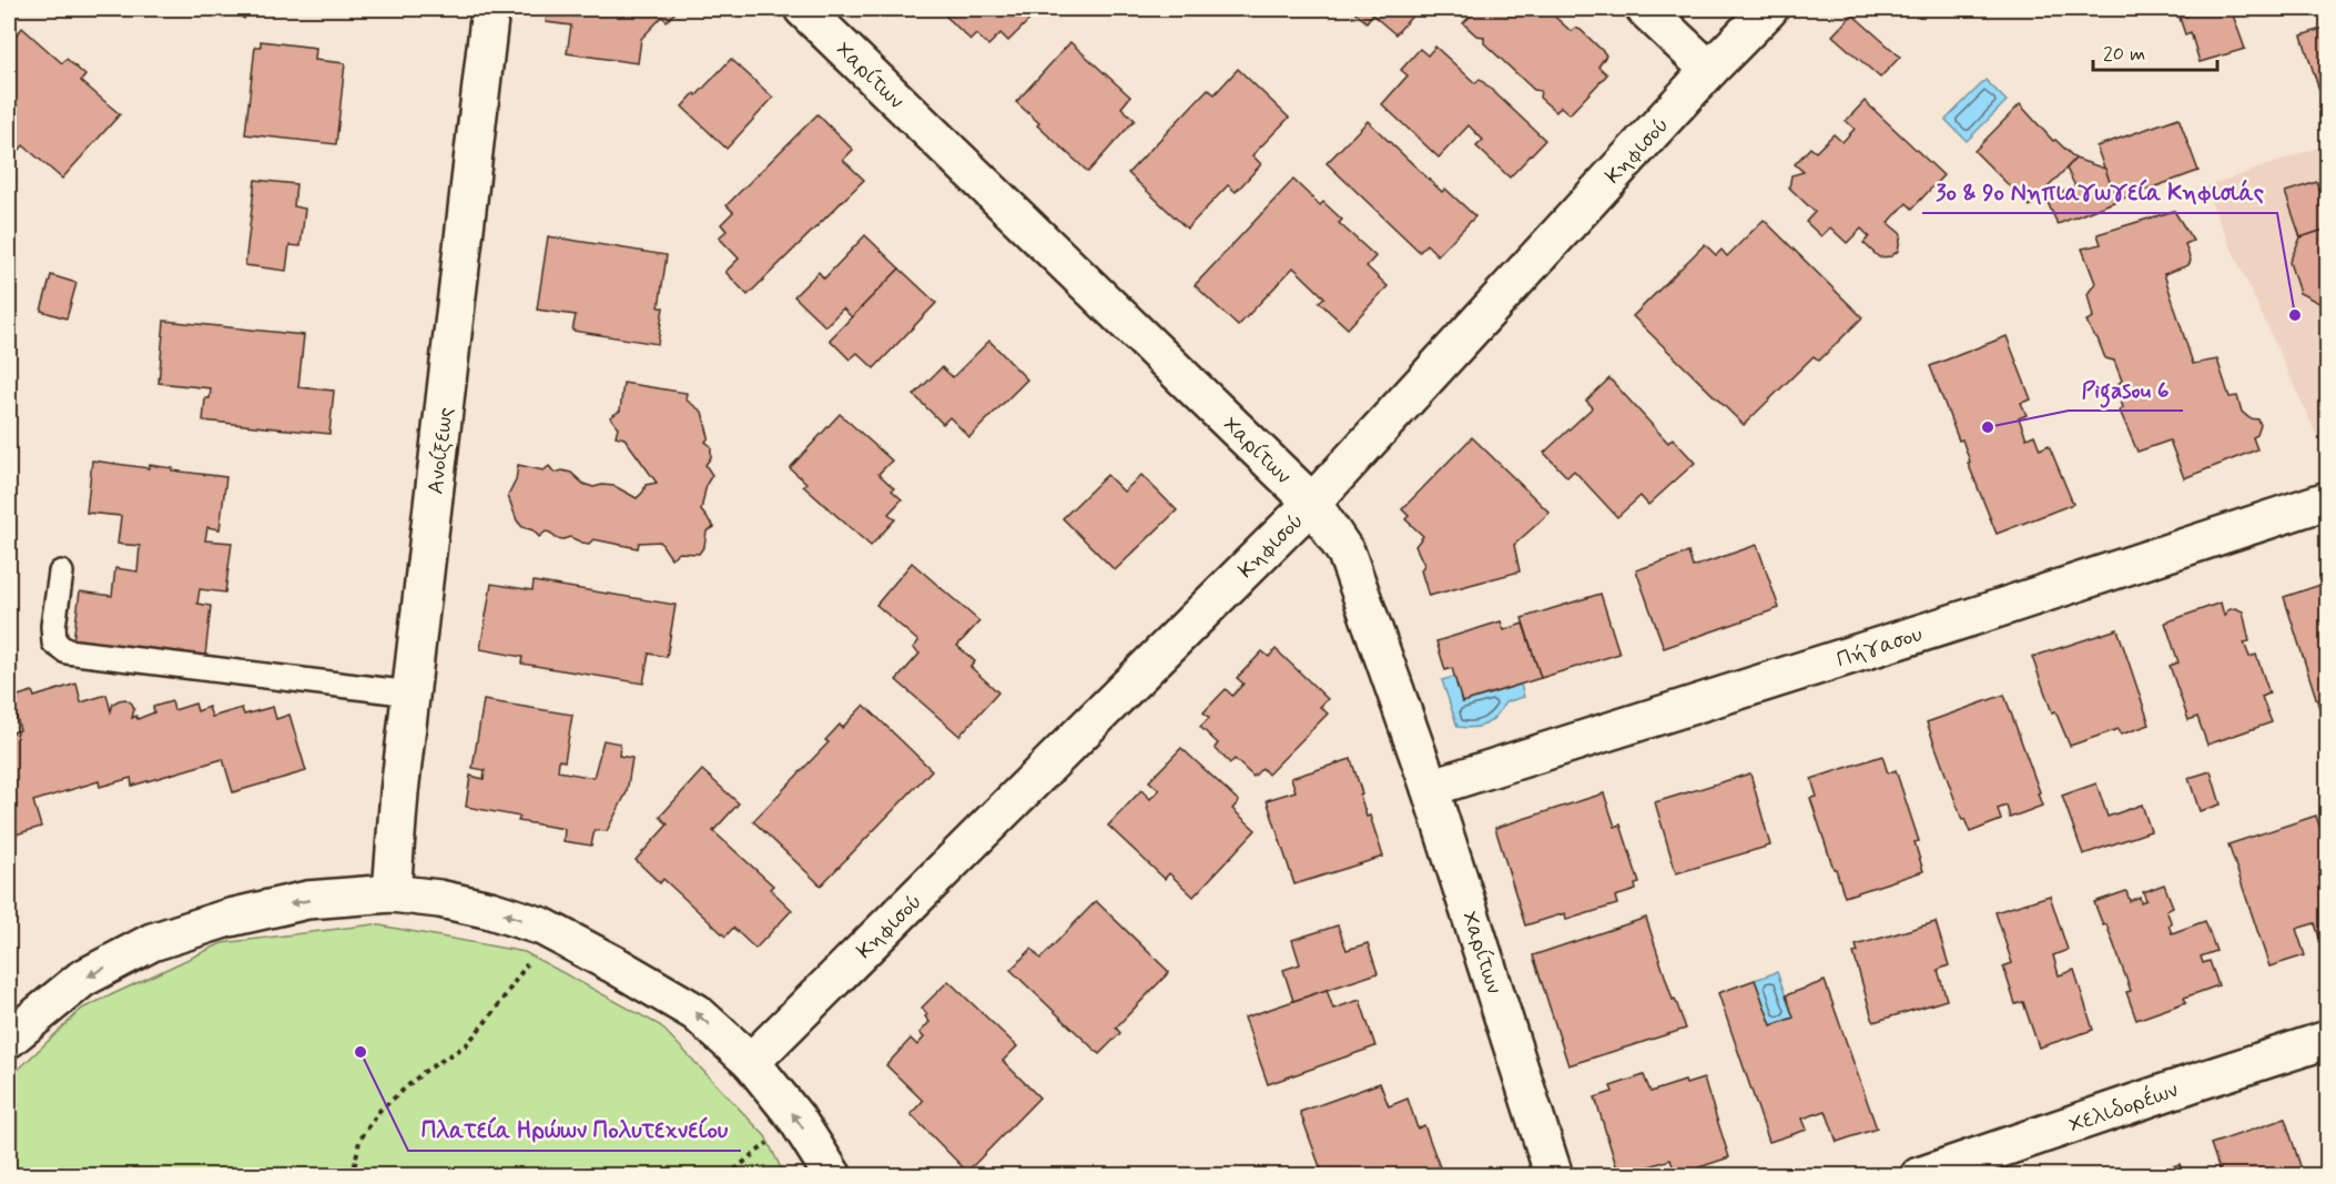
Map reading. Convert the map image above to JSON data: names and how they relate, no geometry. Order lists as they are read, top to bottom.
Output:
{
  "streets": {
    "street": [
      "Χαρίτων",
      "Κηφισού",
      "Ανοίξεως",
      "Πήγασου",
      "Χελιδορέων"
    ]
  },
  "crossings": [
    ["Χαρίτων", "Κηφισού"],
    ["Χαρίτων", "Πήγασου"]
  ],
  "places": ["3ο & 9ο Νηπιαγωγεία Κηφισιάς", "Pigasou 6", "Πλατεία Ηρώων Πολυτεχνείου"],
  "scale_bar": "20 m"
}
